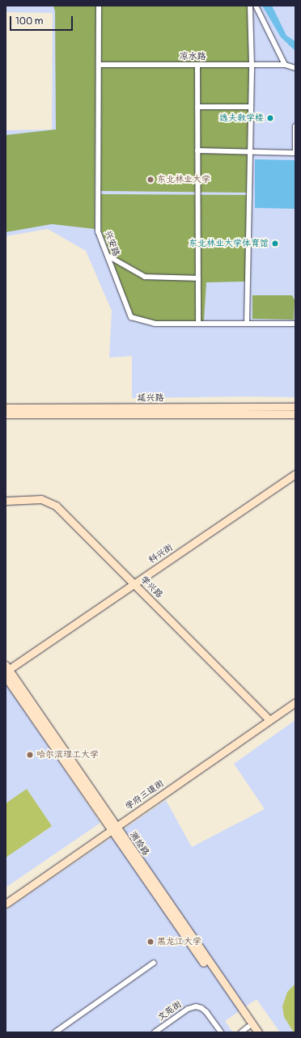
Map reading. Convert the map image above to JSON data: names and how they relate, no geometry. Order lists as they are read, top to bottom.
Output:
{
  "streets": {
    "main road": [
      "延兴路",
      "科兴街",
      "学兴路",
      "学府三道街",
      "测绘路"
    ],
    "street": ["凉水路", "兴安路", "文苑街"]
  },
  "crossings": [
    ["凉水路", "兴安路"],
    ["科兴街", "学兴路"],
    ["科兴街", "测绘路"],
    ["学兴路", "学府三道街"],
    ["学府三道街", "测绘路"]
  ],
  "places": [
    "逸夫教学楼",
    "东北林业大学",
    "东北林业大学体育馆",
    "哈尔滨理工大学",
    "黑龙江大学"
  ],
  "scale_bar": "100 m"
}
